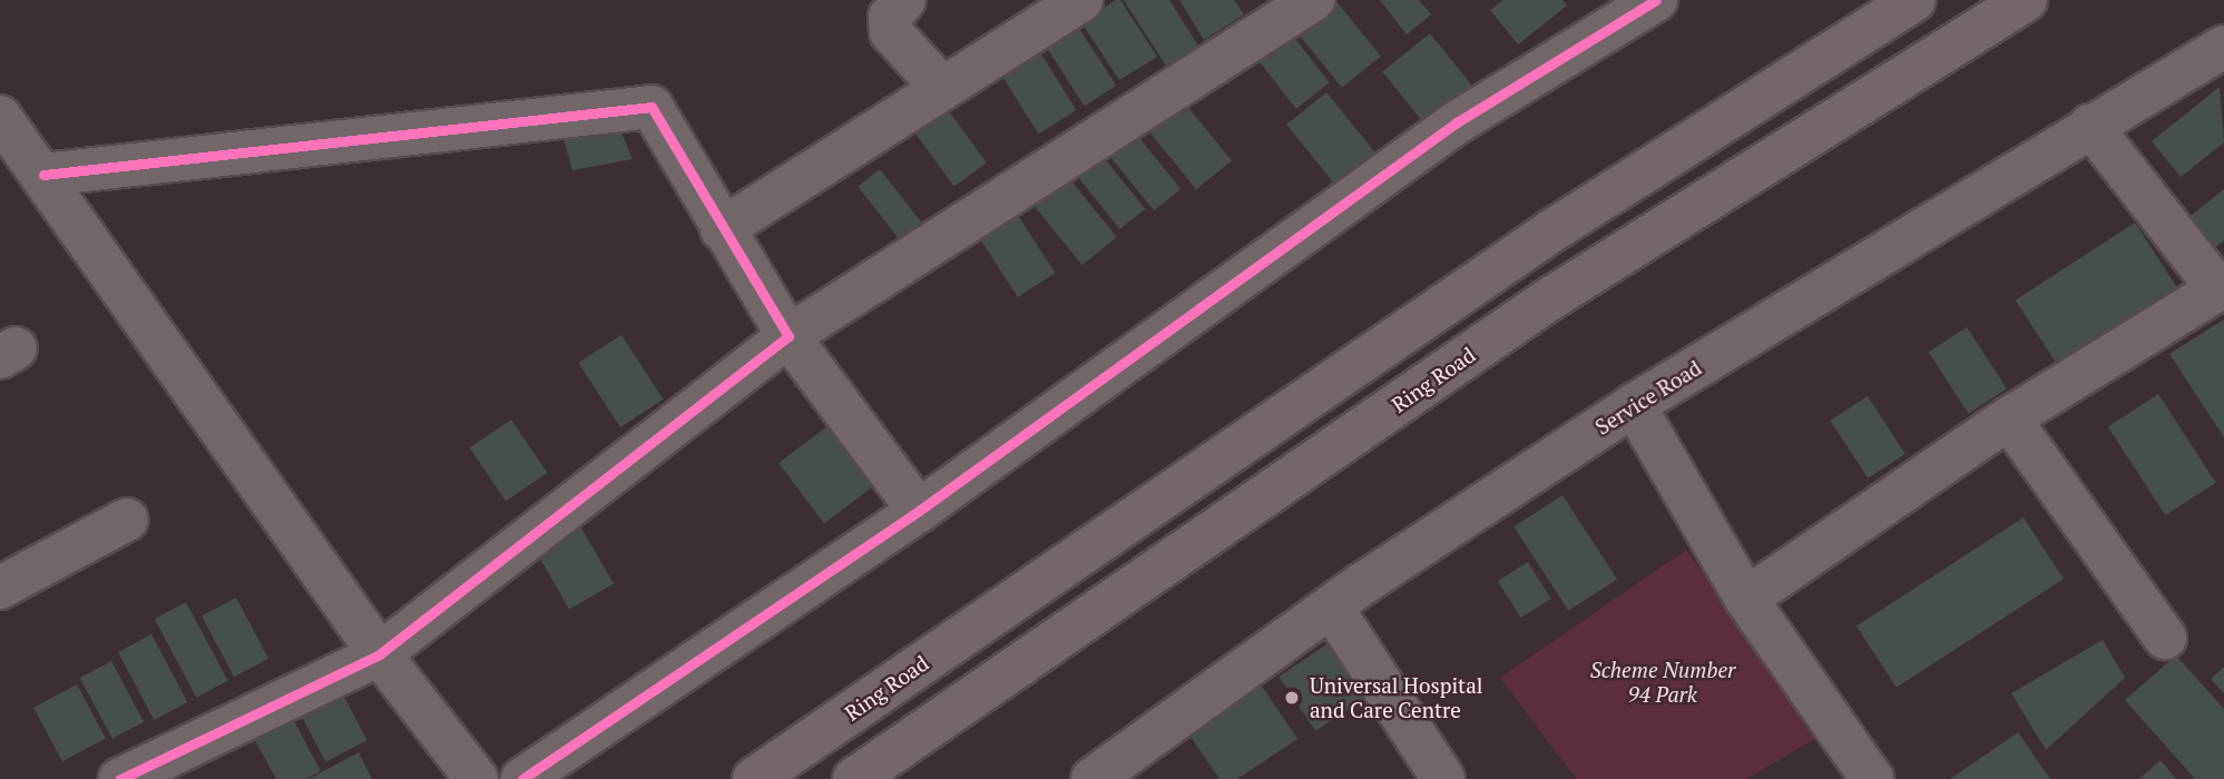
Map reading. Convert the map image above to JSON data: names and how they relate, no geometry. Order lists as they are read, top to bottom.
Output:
{
  "streets": {
    "main road": ["Ring Road"],
    "street": ["Service Road"]
  },
  "parks": ["Scheme Number 94 Park"],
  "places": ["Universal Hospital and Care Centre"]
}
